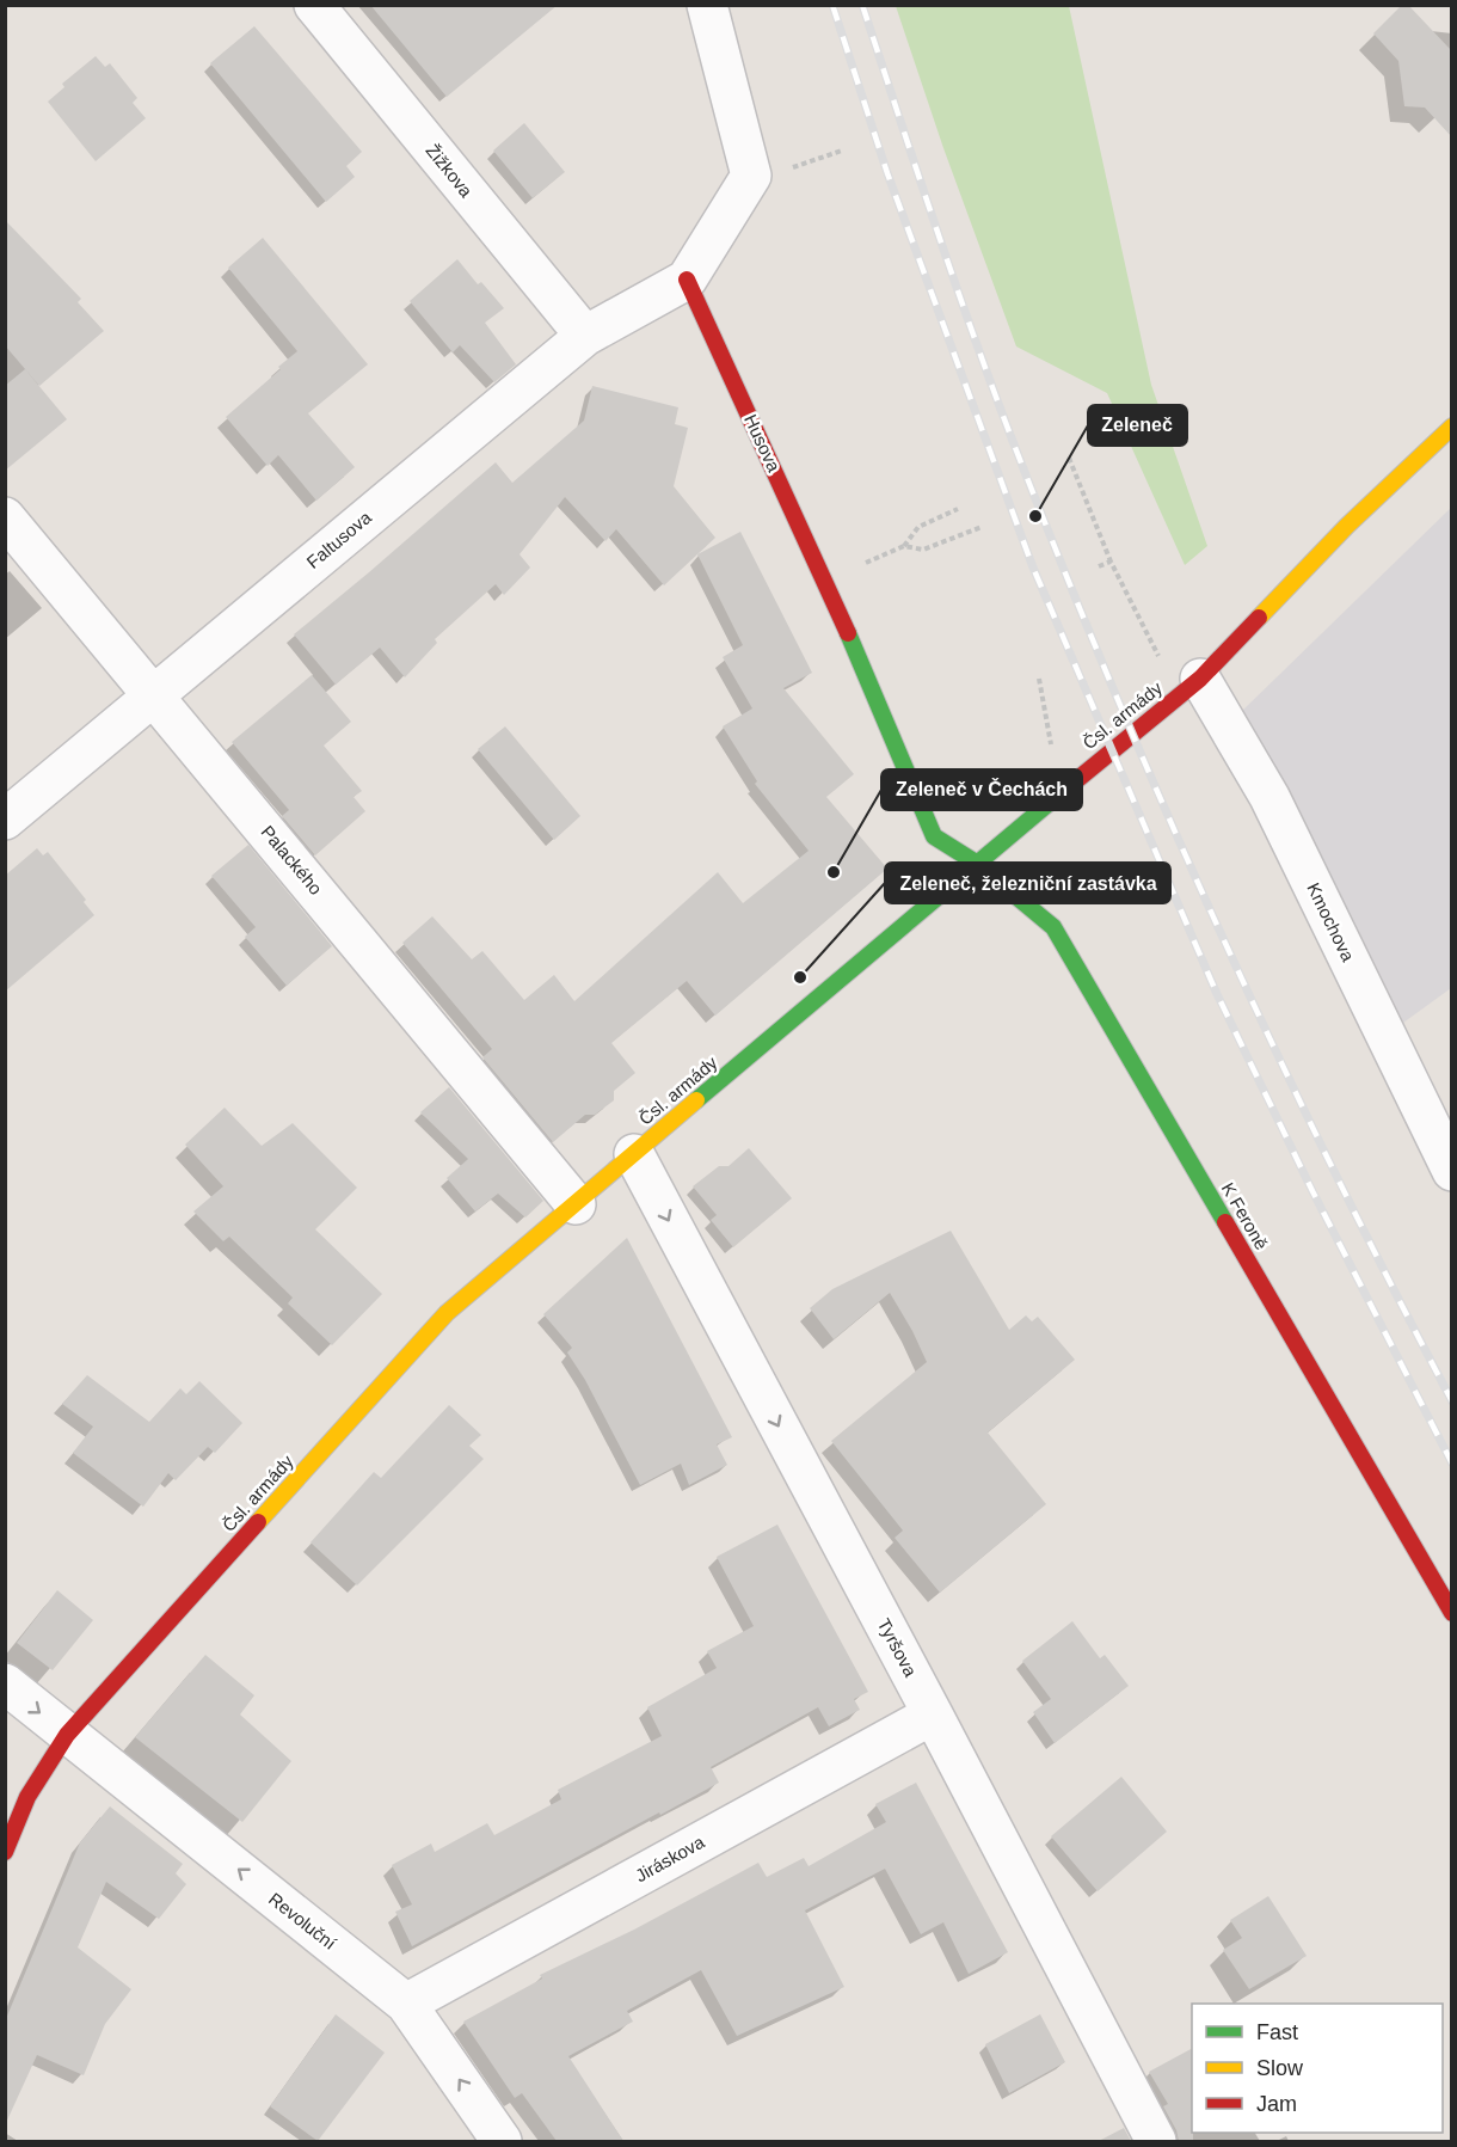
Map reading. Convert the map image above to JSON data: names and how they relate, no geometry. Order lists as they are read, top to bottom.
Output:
{
  "streets": {
    "street": [
      "Žižkova",
      "Husova",
      "Faltusova",
      "Čsl. armády",
      "Palackého",
      "Kmochova",
      "K Feroně",
      "Tyršova",
      "Jiráskova",
      "Revoluční"
    ]
  },
  "crossings": [
    ["Žižkova", "Faltusova"],
    ["Husova", "Faltusova"],
    ["Husova", "Čsl. armády"],
    ["Husova", "K Feroně"],
    ["Faltusova", "Palackého"],
    ["Čsl. armády", "Palackého"],
    ["Čsl. armády", "Kmochova"],
    ["Čsl. armády", "K Feroně"],
    ["Čsl. armády", "Tyršova"],
    ["Čsl. armády", "Revoluční"],
    ["Tyršova", "Jiráskova"],
    ["Jiráskova", "Revoluční"]
  ],
  "one_way": ["Tyršova"],
  "places": ["Zeleneč", "Zeleneč v Čechách", "Zeleneč, železniční zastávka"],
  "legend": ["Fast", "Slow", "Jam"]
}
